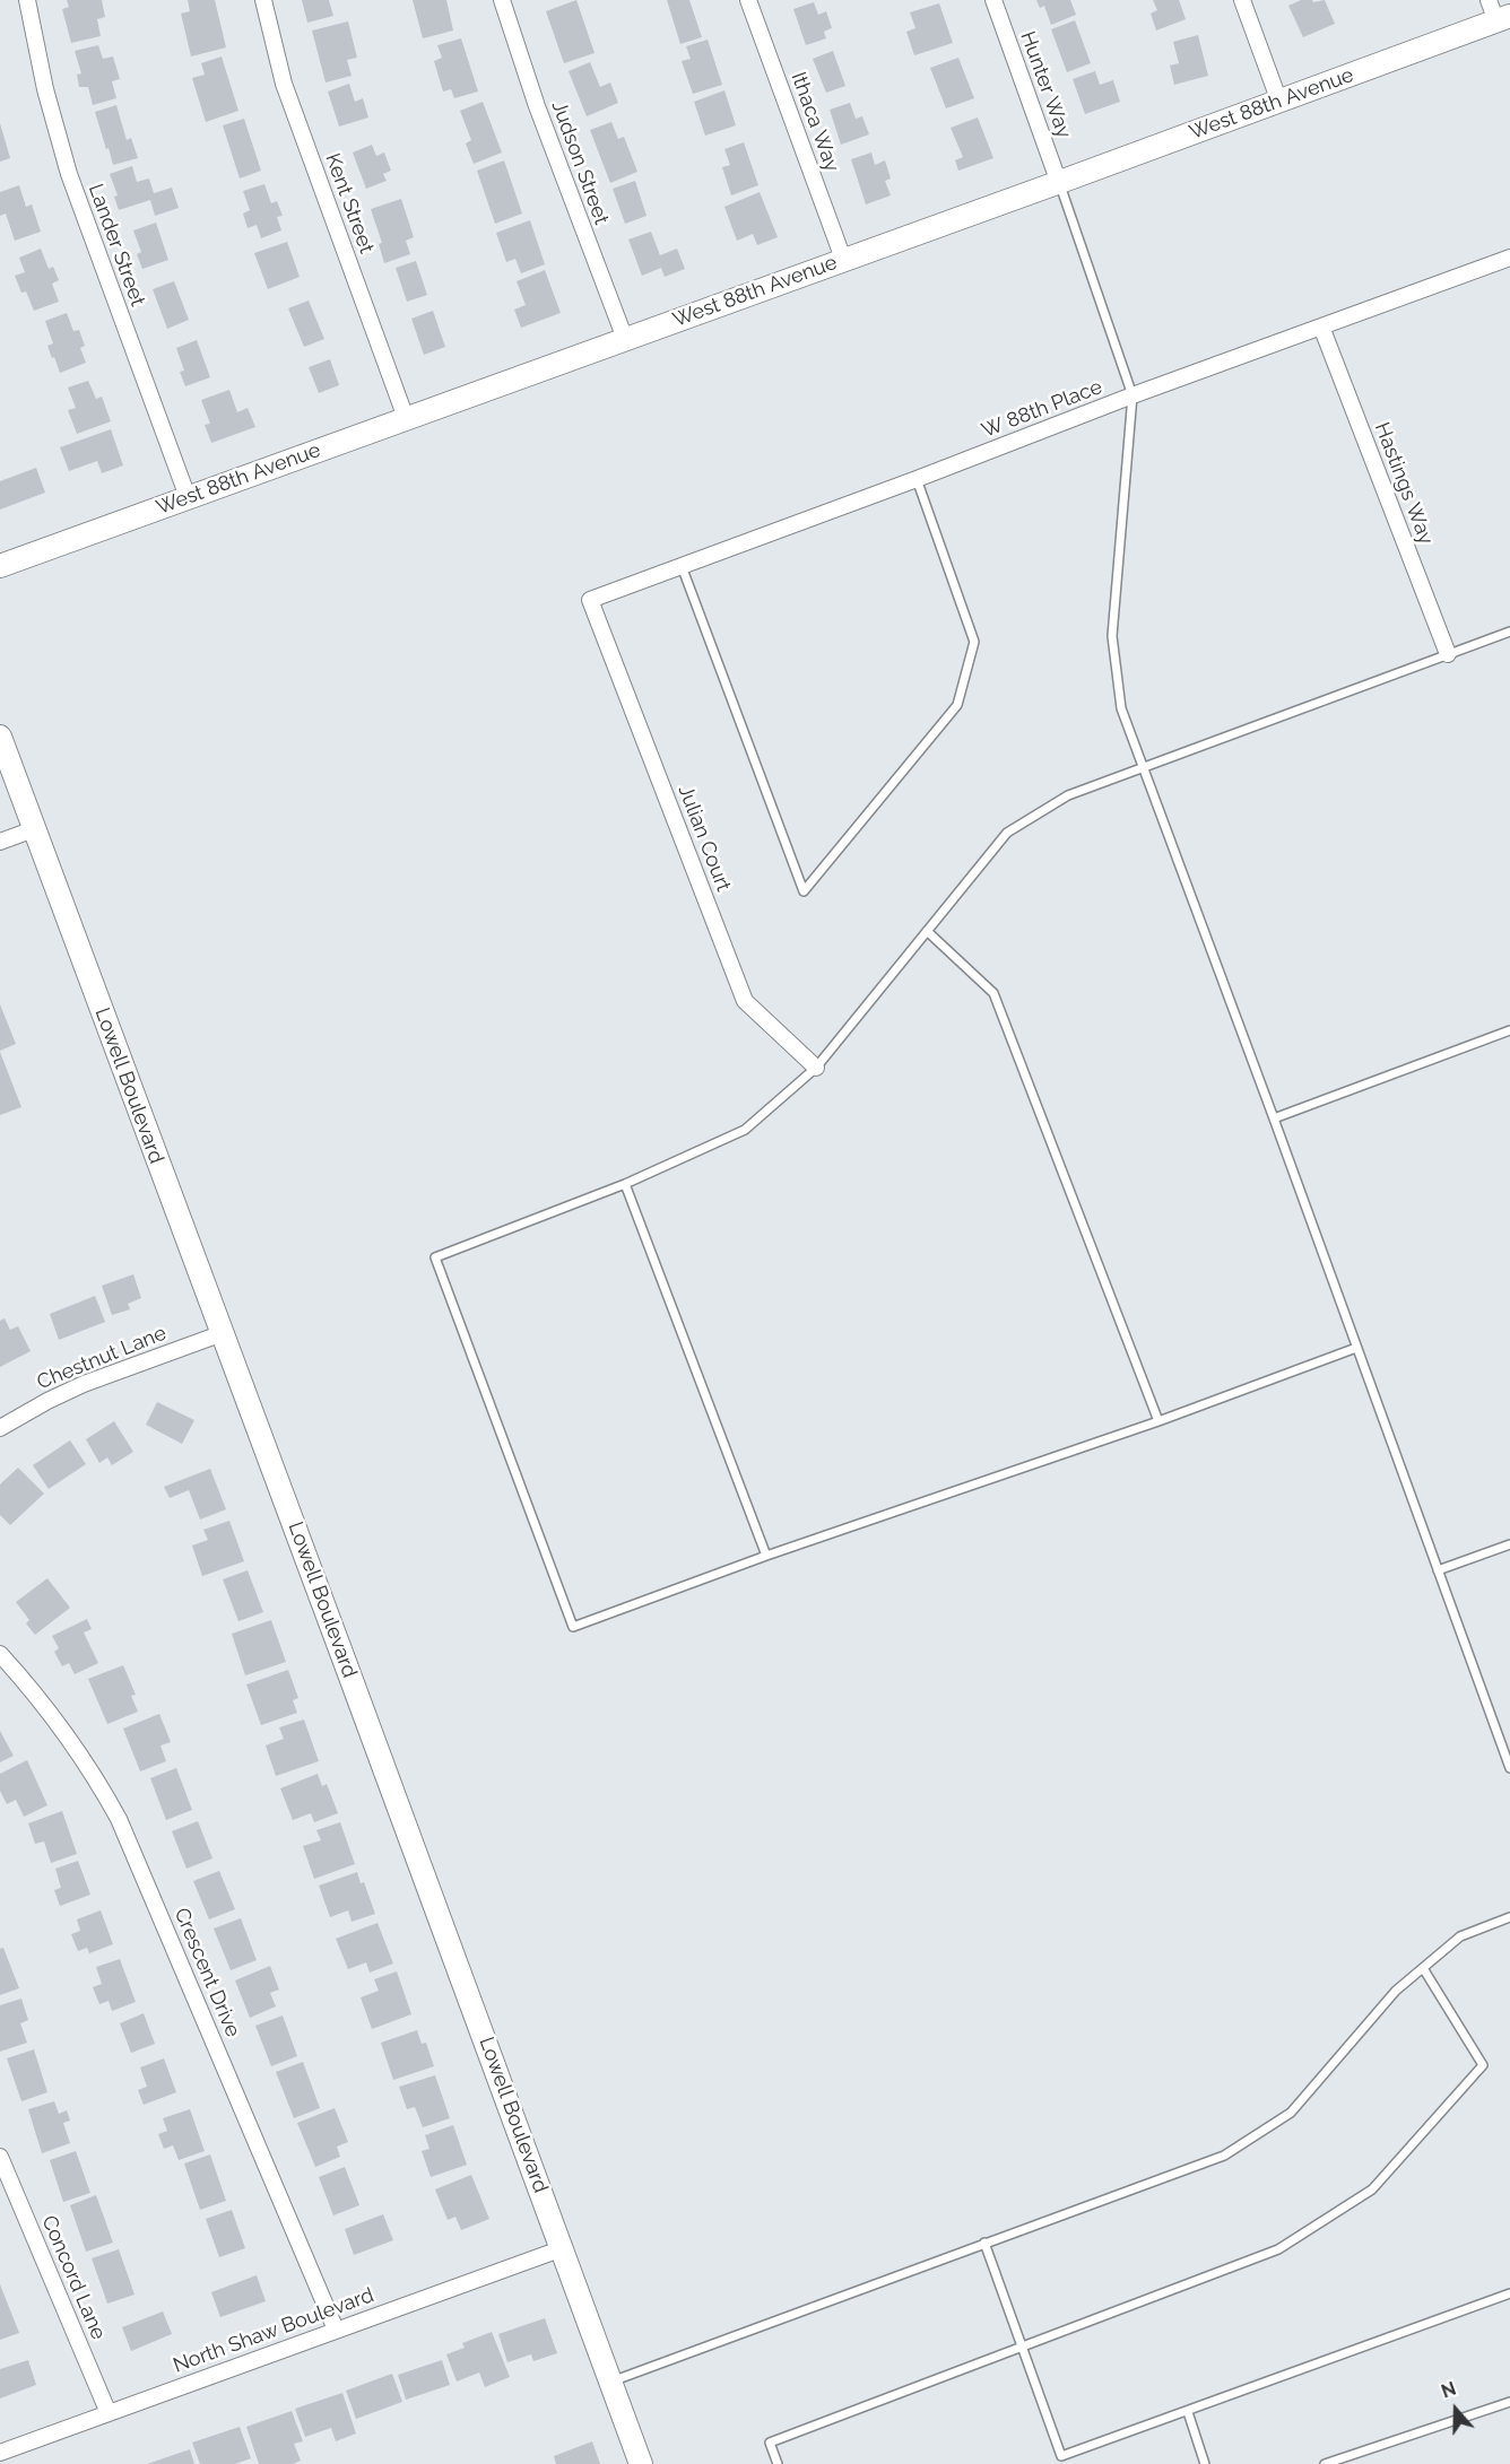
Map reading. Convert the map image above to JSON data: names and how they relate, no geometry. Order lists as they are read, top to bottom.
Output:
{
  "streets": {
    "street": [
      "Hunter Way",
      "West 88th Avenue",
      "Ithaca Way",
      "Judson Street",
      "Kent Street",
      "Lander Street",
      "W 88th Place",
      "Hastings Way",
      "Julian Court",
      "Lowell Boulevard",
      "Chestnut Lane",
      "Crescent Drive",
      "Concord Lane",
      "North Shaw Boulevard"
    ]
  },
  "crossings": [
    ["Hunter Way", "West 88th Avenue"],
    ["West 88th Avenue", "Ithaca Way"],
    ["West 88th Avenue", "Judson Street"],
    ["West 88th Avenue", "Kent Street"],
    ["West 88th Avenue", "Lander Street"],
    ["W 88th Place", "Hastings Way"],
    ["W 88th Place", "Julian Court"],
    ["Lowell Boulevard", "Chestnut Lane"],
    ["Lowell Boulevard", "North Shaw Boulevard"],
    ["Crescent Drive", "North Shaw Boulevard"],
    ["Concord Lane", "North Shaw Boulevard"]
  ],
  "north": "top"
}
